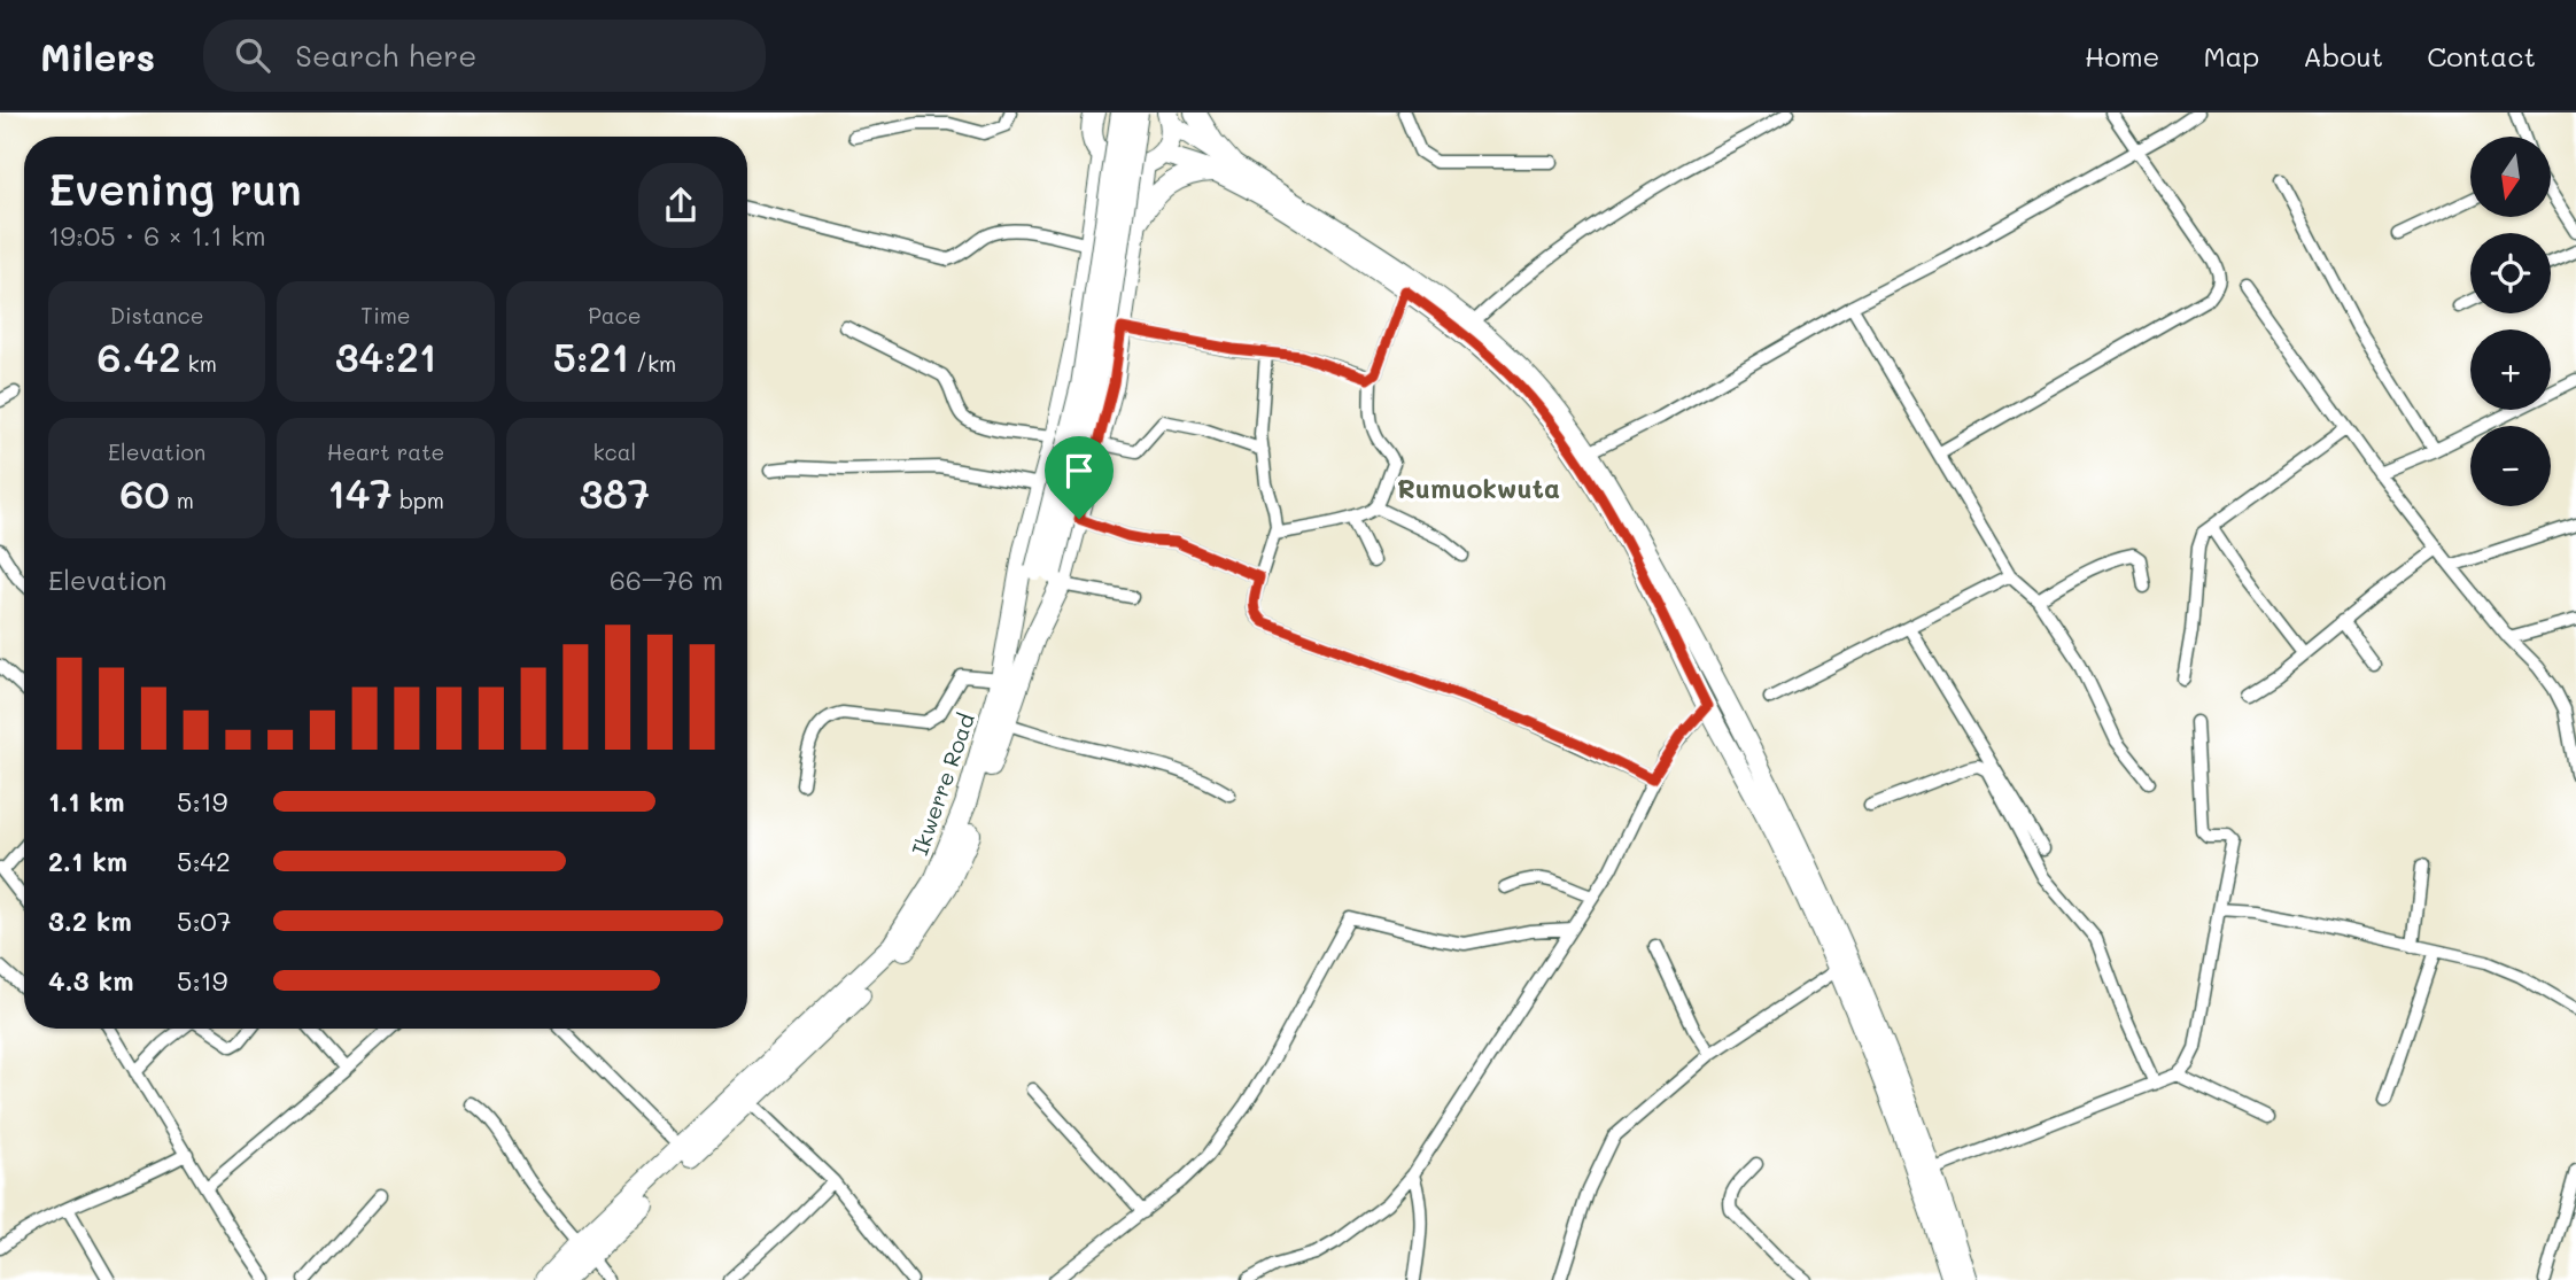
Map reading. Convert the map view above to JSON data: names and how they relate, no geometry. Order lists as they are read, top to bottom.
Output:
{
  "streets": {
    "main road": ["Ikwerre Road"]
  },
  "districts": ["Rumuokwuta"],
  "north": "bottom",
  "page": {
    "header": "Milers",
    "search": "Search here",
    "nav": [
      "Home",
      "Map",
      "About",
      "Contact"
    ],
    "map_buttons": ["+", "−"],
    "heading": ["Evening run", "19:05 · 6 × 1.1 km"],
    "stats": [
      ["Distance", "6.42 km"],
      ["Time", "34:21"],
      ["Pace", "5:21 /km"],
      ["Elevation", "60 m"],
      ["Heart rate", "147 bpm"],
      ["kcal", "387"]
    ],
    "chart": ["Elevation", "66–76 m"],
    "list": [
      {
        "name": "1.1 km",
        "note": "5:19"
      },
      {
        "name": "2.1 km",
        "note": "5:42"
      },
      {
        "name": "3.2 km",
        "note": "5:07"
      },
      {
        "name": "4.3 km",
        "note": "5:19"
      }
    ]
  }
}
